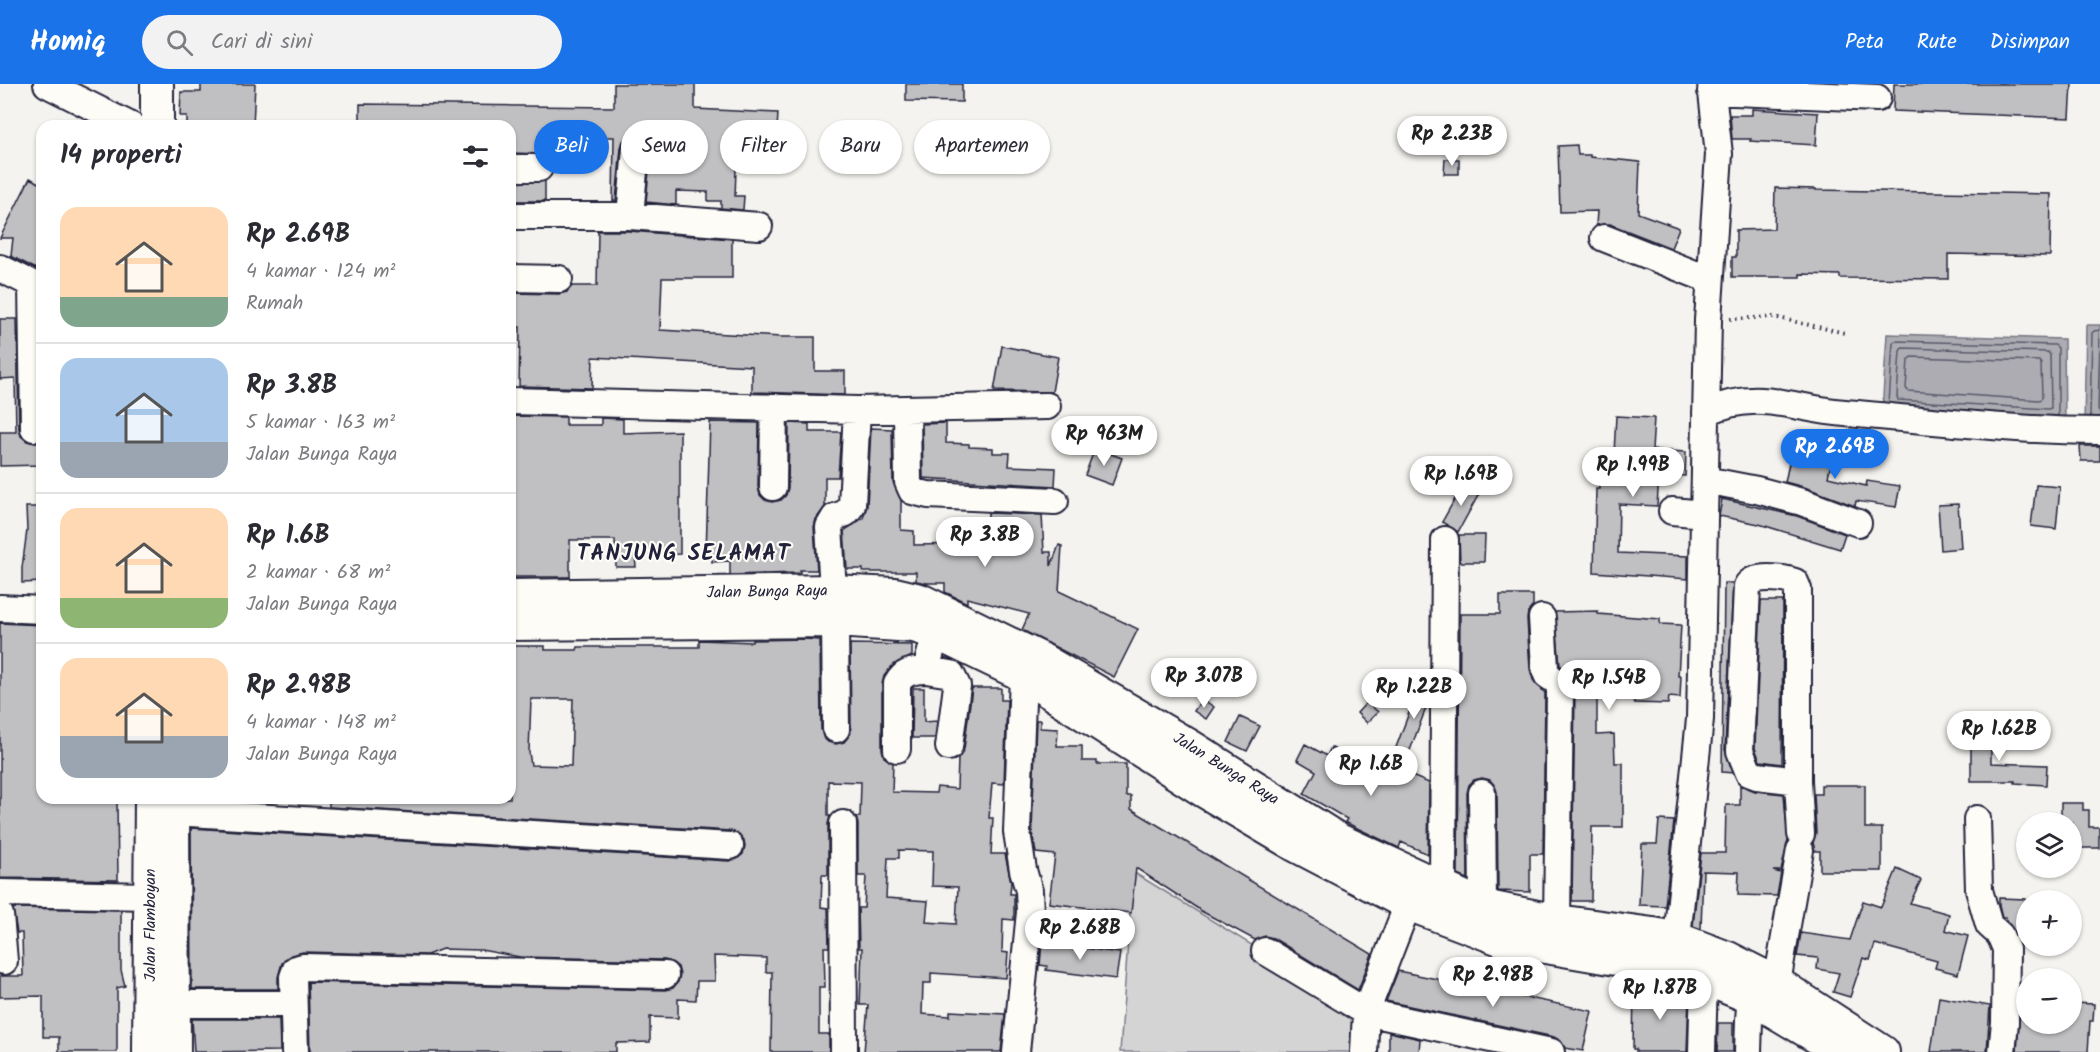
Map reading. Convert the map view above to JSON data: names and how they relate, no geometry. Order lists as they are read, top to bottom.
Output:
{
  "streets": {
    "main road": ["Jalan Bunga Raya", "Jalan Flamboyan"]
  },
  "districts": ["TANJUNG SELAMAT"],
  "page": {
    "header": "Homiq",
    "search": "Cari di sini",
    "nav": ["Peta", "Rute", "Disimpan"],
    "price": [
      "Rp 2.23B",
      "Rp 963M",
      "Rp 2.69B",
      "Rp 1.99B",
      "Rp 1.69B",
      "Rp 3.8B",
      "Rp 3.07B",
      "Rp 1.54B",
      "Rp 1.22B",
      "Rp 1.62B",
      "Rp 1.6B",
      "Rp 2.68B",
      "Rp 2.98B",
      "Rp 1.87B"
    ],
    "chip": [
      "Beli",
      "Sewa",
      "Filter",
      "Baru",
      "Apartemen"
    ],
    "heading": "14 properti",
    "list": [
      {
        "name": "Rp 2.69B",
        "note": "4 kamar · 124 m² · Rumah"
      },
      {
        "name": "Rp 3.8B",
        "note": "5 kamar · 163 m² · Jalan Bunga Raya"
      },
      {
        "name": "Rp 1.6B",
        "note": "2 kamar · 68 m² · Jalan Bunga Raya"
      },
      {
        "name": "Rp 2.98B",
        "note": "4 kamar · 148 m² · Jalan Bunga Raya"
      }
    ],
    "map_buttons": ["+", "−"]
  }
}
